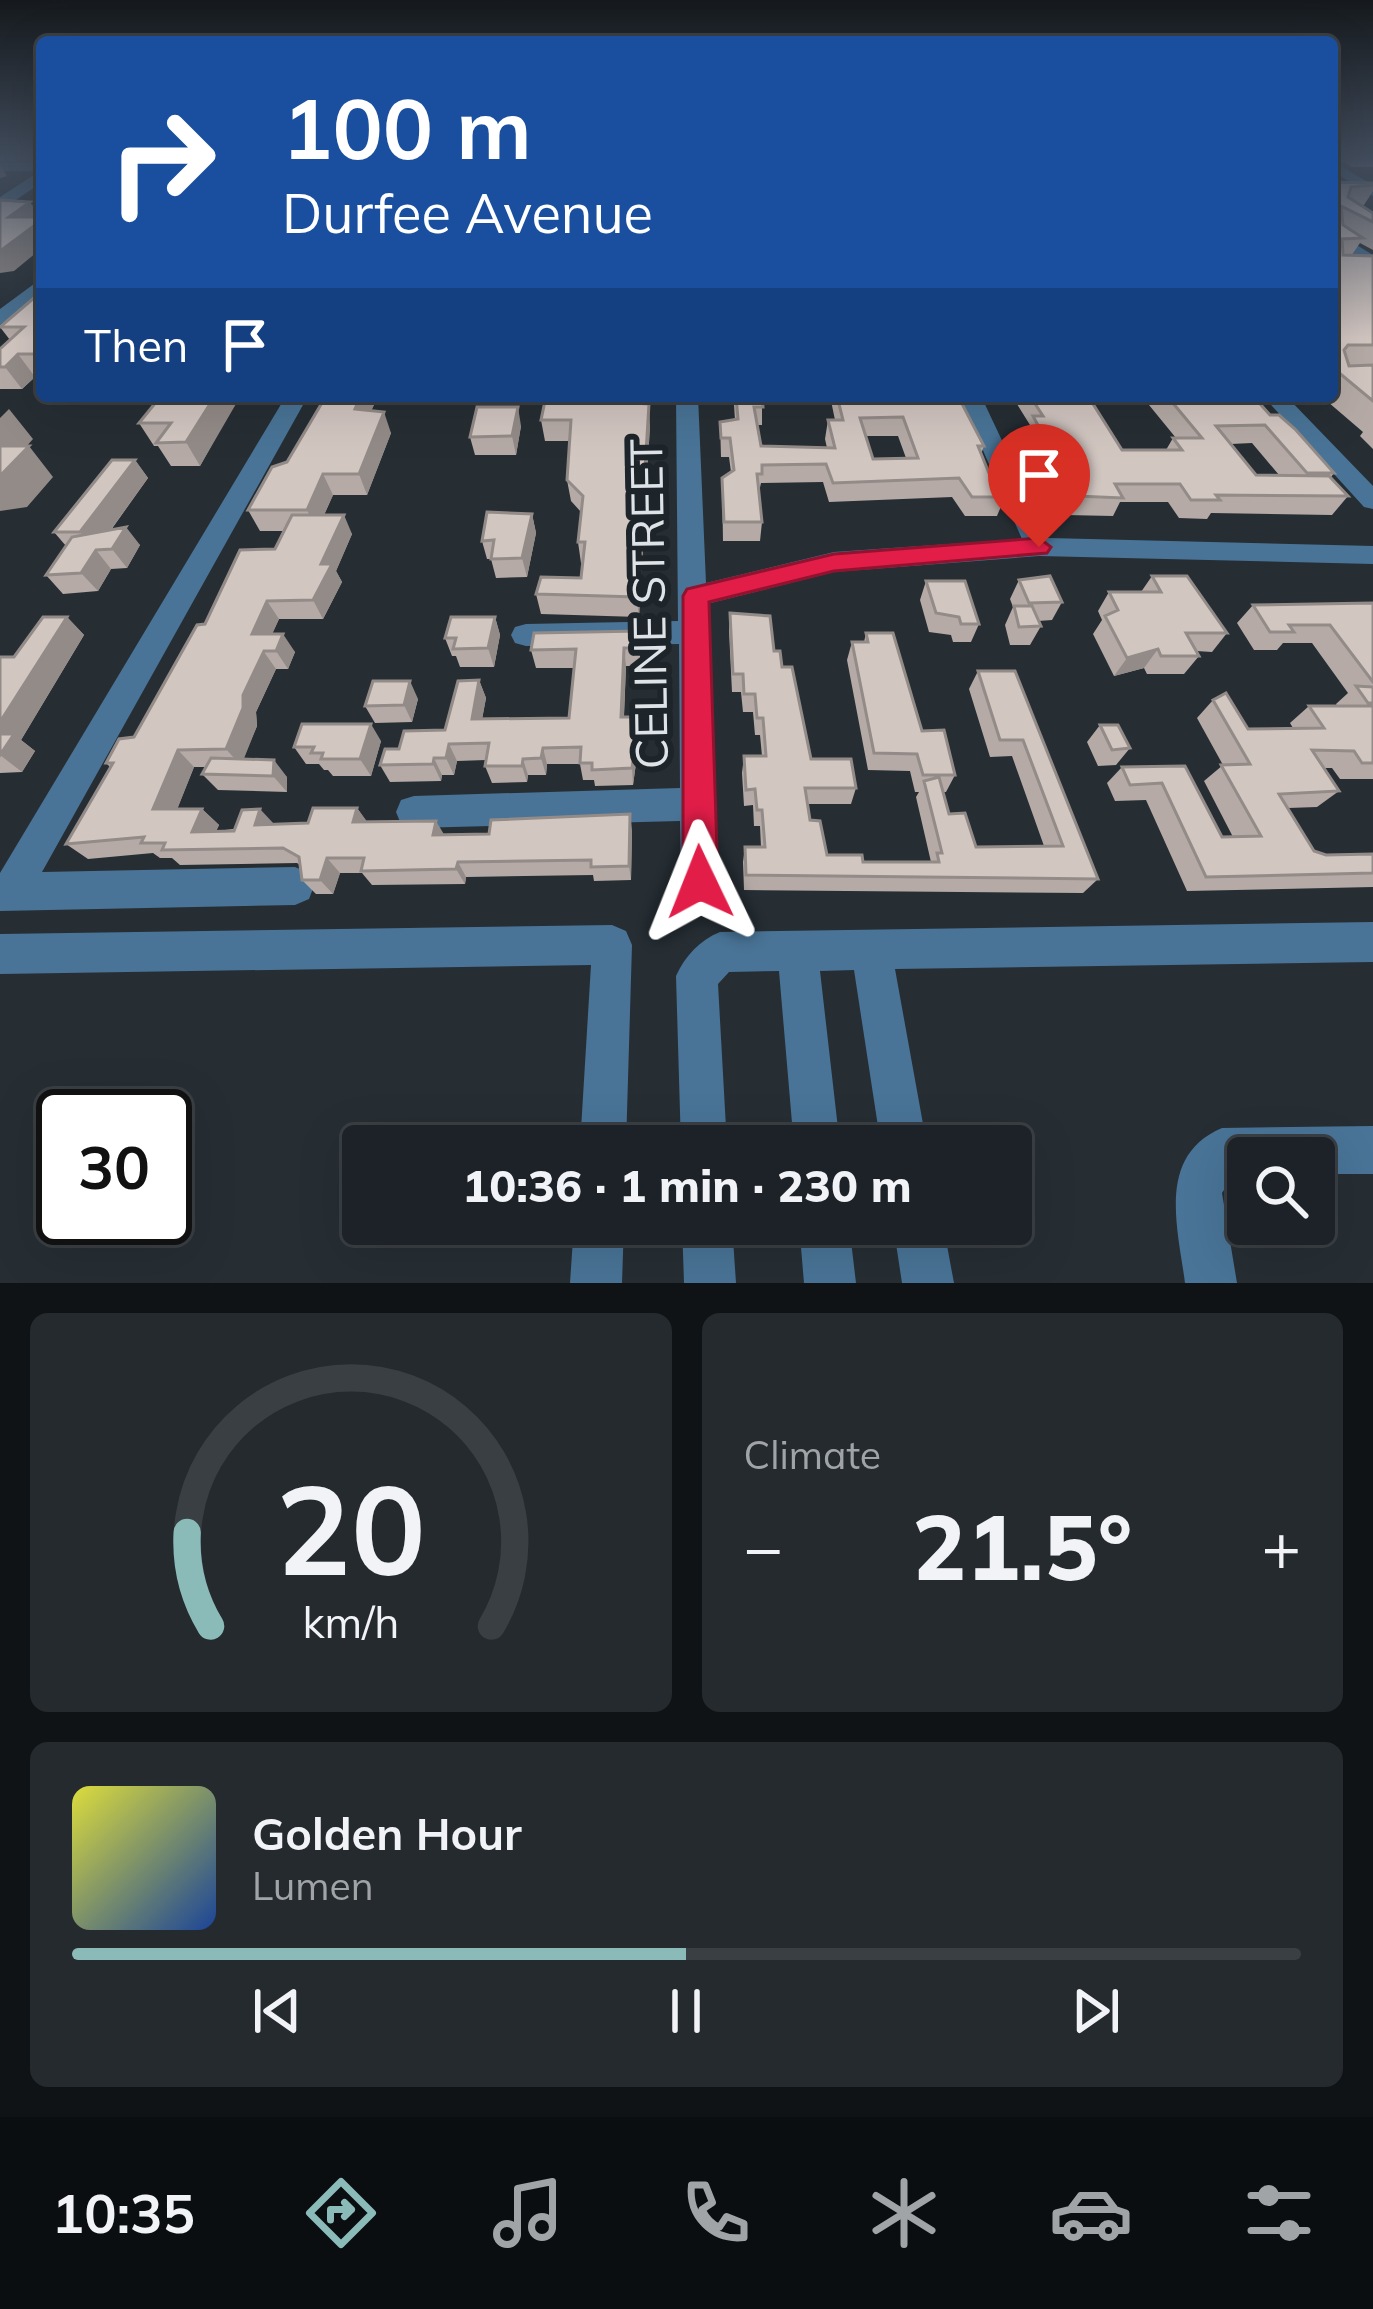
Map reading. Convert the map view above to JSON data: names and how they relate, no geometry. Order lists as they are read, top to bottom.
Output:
{
  "streets": {
    "street": ["CELINE STREET"]
  },
  "page": {
    "turn": ["100 m", "Durfee Avenue"],
    "then": "Then",
    "limit": "30",
    "trip": "10:36 · 1 min · 230 m",
    "tile": "Climate",
    "heat": ["−", "21.5°", "+"],
    "song": ["Golden Hour", "Lumen"],
    "tabs": "10:35",
    "gauge": ["20", "km/h"]
  }
}
